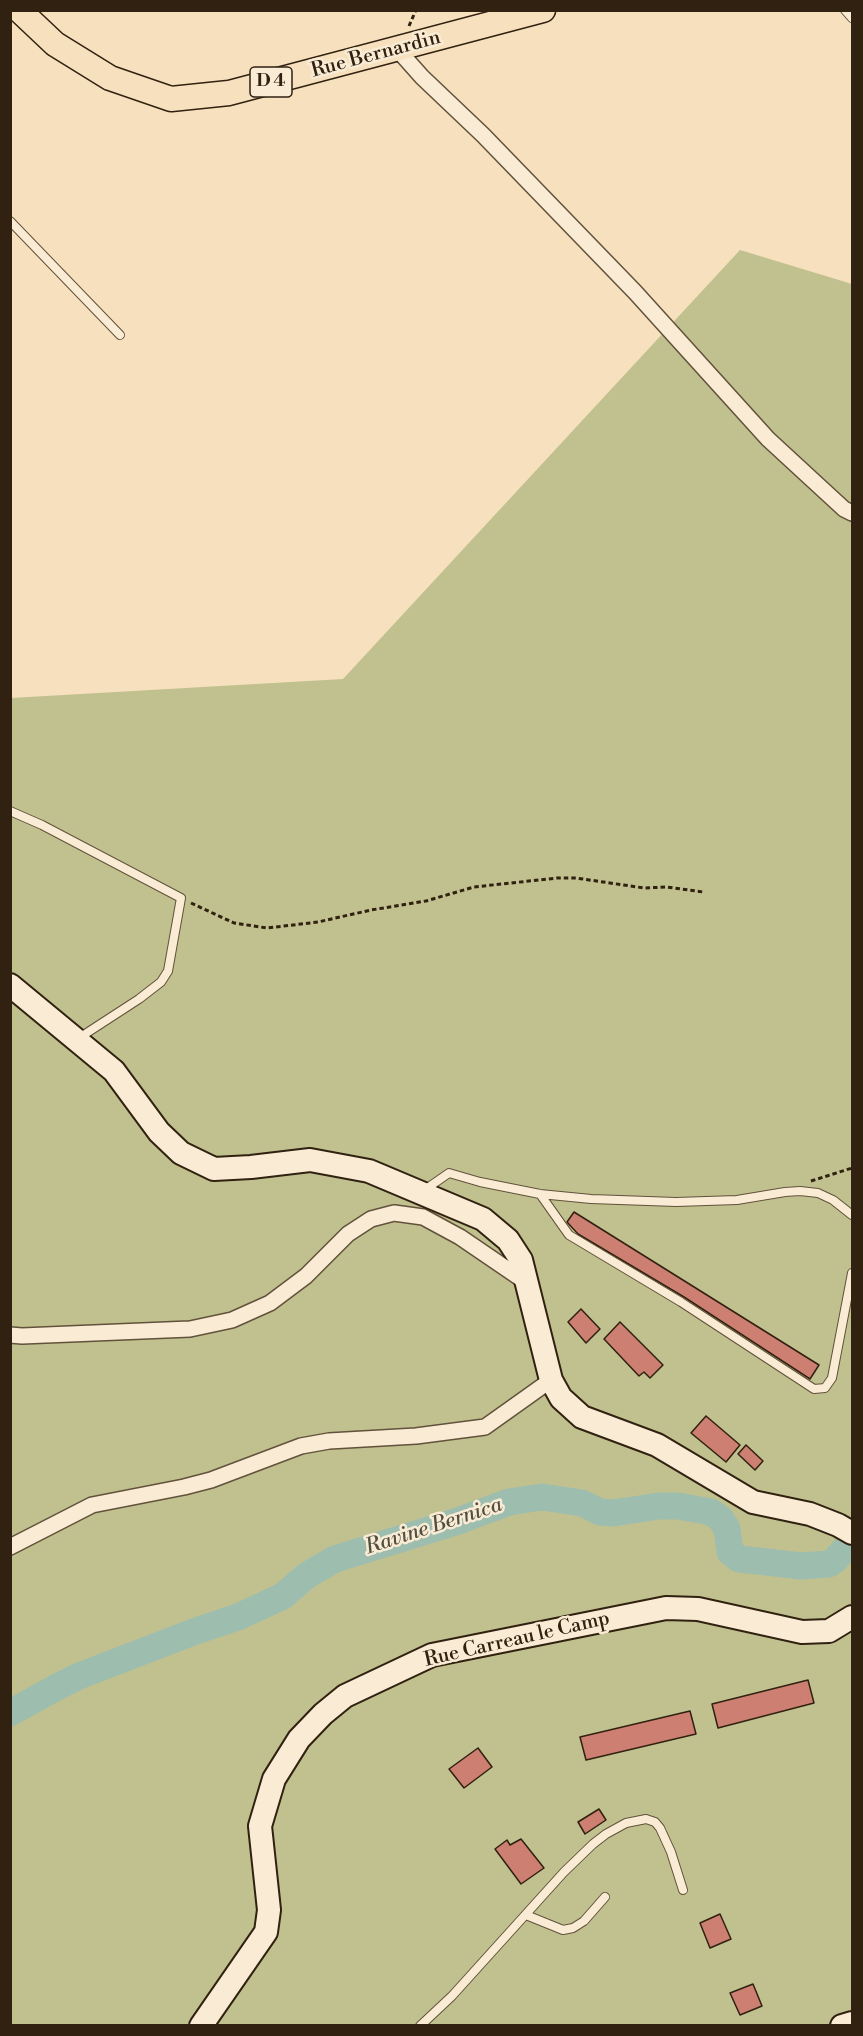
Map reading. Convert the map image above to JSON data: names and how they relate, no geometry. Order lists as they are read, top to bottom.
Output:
{
  "streets": {
    "main road": ["Rue Bernardin", "D 4", "Rue Carreau le Camp"]
  },
  "water": ["Ravine Bernica"]
}
